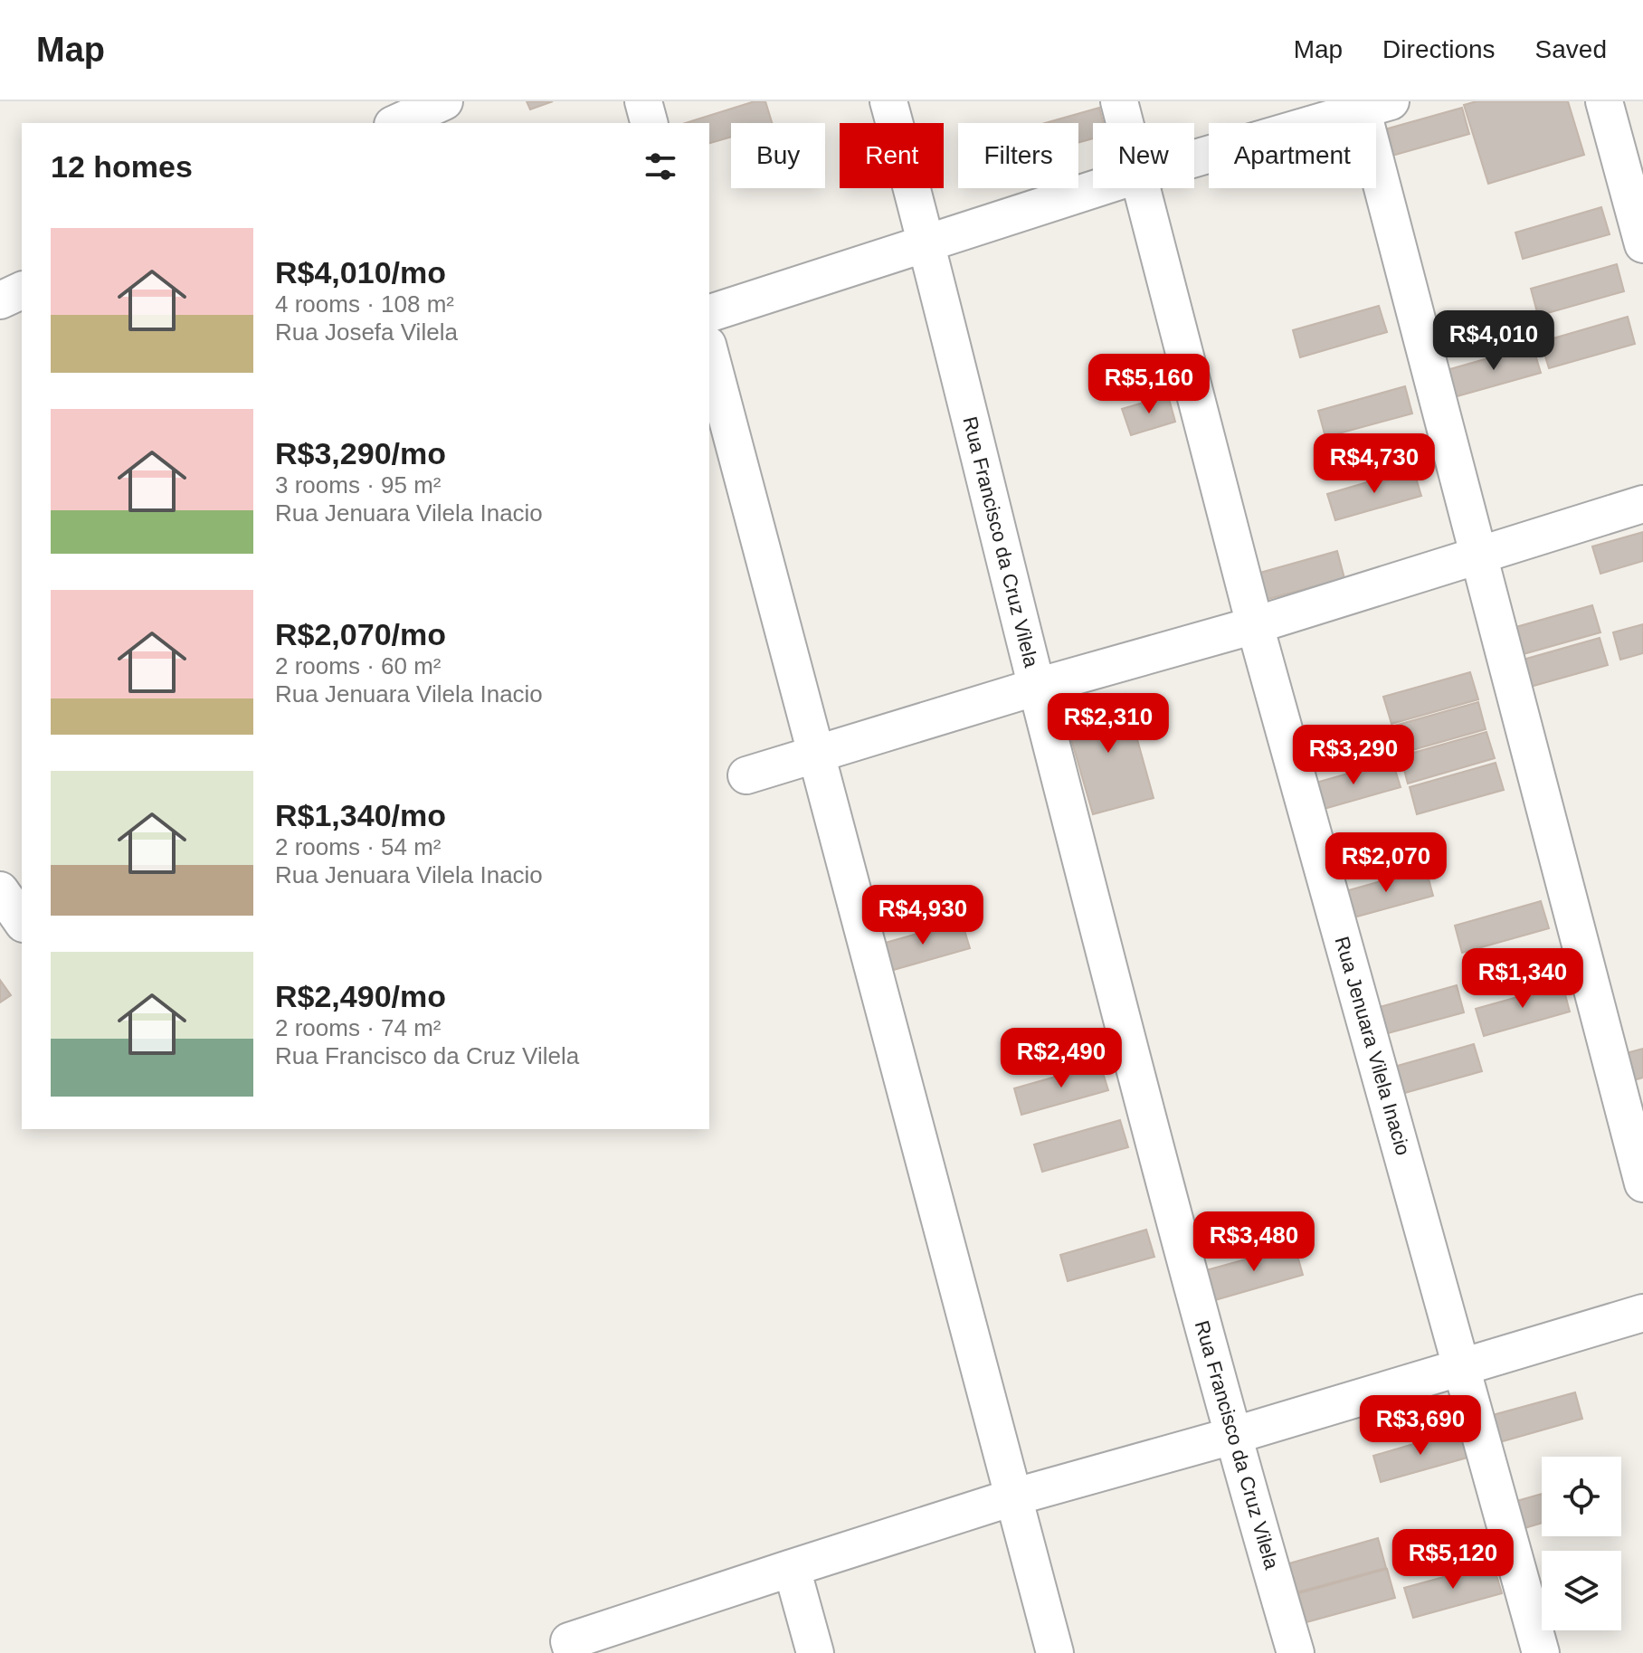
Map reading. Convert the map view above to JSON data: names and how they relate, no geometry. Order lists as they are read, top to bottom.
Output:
{
  "streets": {
    "street": ["Rua Francisco da Cruz Vilela", "Rua Jenuara Vilela Inacio"]
  },
  "page": {
    "header": "Map",
    "nav": ["Map", "Directions", "Saved"],
    "chip": [
      "Buy",
      "Rent",
      "Filters",
      "New",
      "Apartment"
    ],
    "heading": "12 homes",
    "list": [
      {
        "name": "R$4,010/mo",
        "note": "4 rooms · 108 m² · Rua Josefa Vilela"
      },
      {
        "name": "R$3,290/mo",
        "note": "3 rooms · 95 m² · Rua Jenuara Vilela Inacio"
      },
      {
        "name": "R$2,070/mo",
        "note": "2 rooms · 60 m² · Rua Jenuara Vilela Inacio"
      },
      {
        "name": "R$1,340/mo",
        "note": "2 rooms · 54 m² · Rua Jenuara Vilela Inacio"
      },
      {
        "name": "R$2,490/mo",
        "note": "2 rooms · 74 m² · Rua Francisco da Cruz Vilela"
      }
    ],
    "price": [
      "R$4,010",
      "R$5,160",
      "R$4,730",
      "R$2,310",
      "R$3,290",
      "R$2,070",
      "R$4,930",
      "R$1,340",
      "R$2,490",
      "R$3,480",
      "R$3,690",
      "R$5,120"
    ]
  }
}
